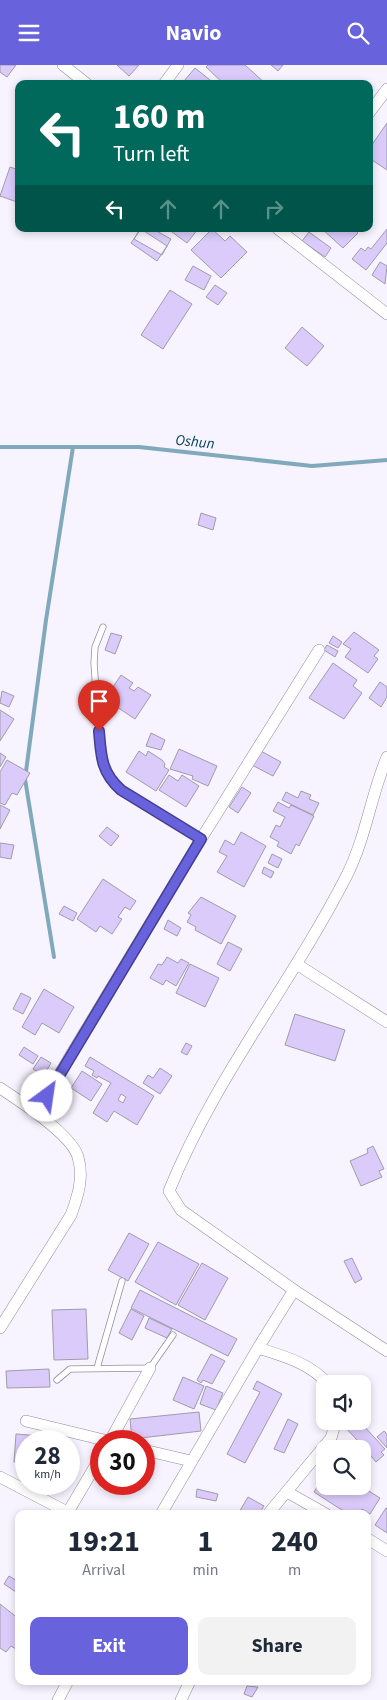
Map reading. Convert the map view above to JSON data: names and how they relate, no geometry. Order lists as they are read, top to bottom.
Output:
{
  "water": ["Oshun"],
  "page": {
    "header": "Navio",
    "turn": ["160 m", "Turn left"],
    "speed": "28 km/h",
    "limit": "30",
    "eta": [
      "19:21",
      "Arrival",
      "1",
      "min",
      "240",
      "m"
    ],
    "buttons": ["Exit", "Share"]
  }
}
